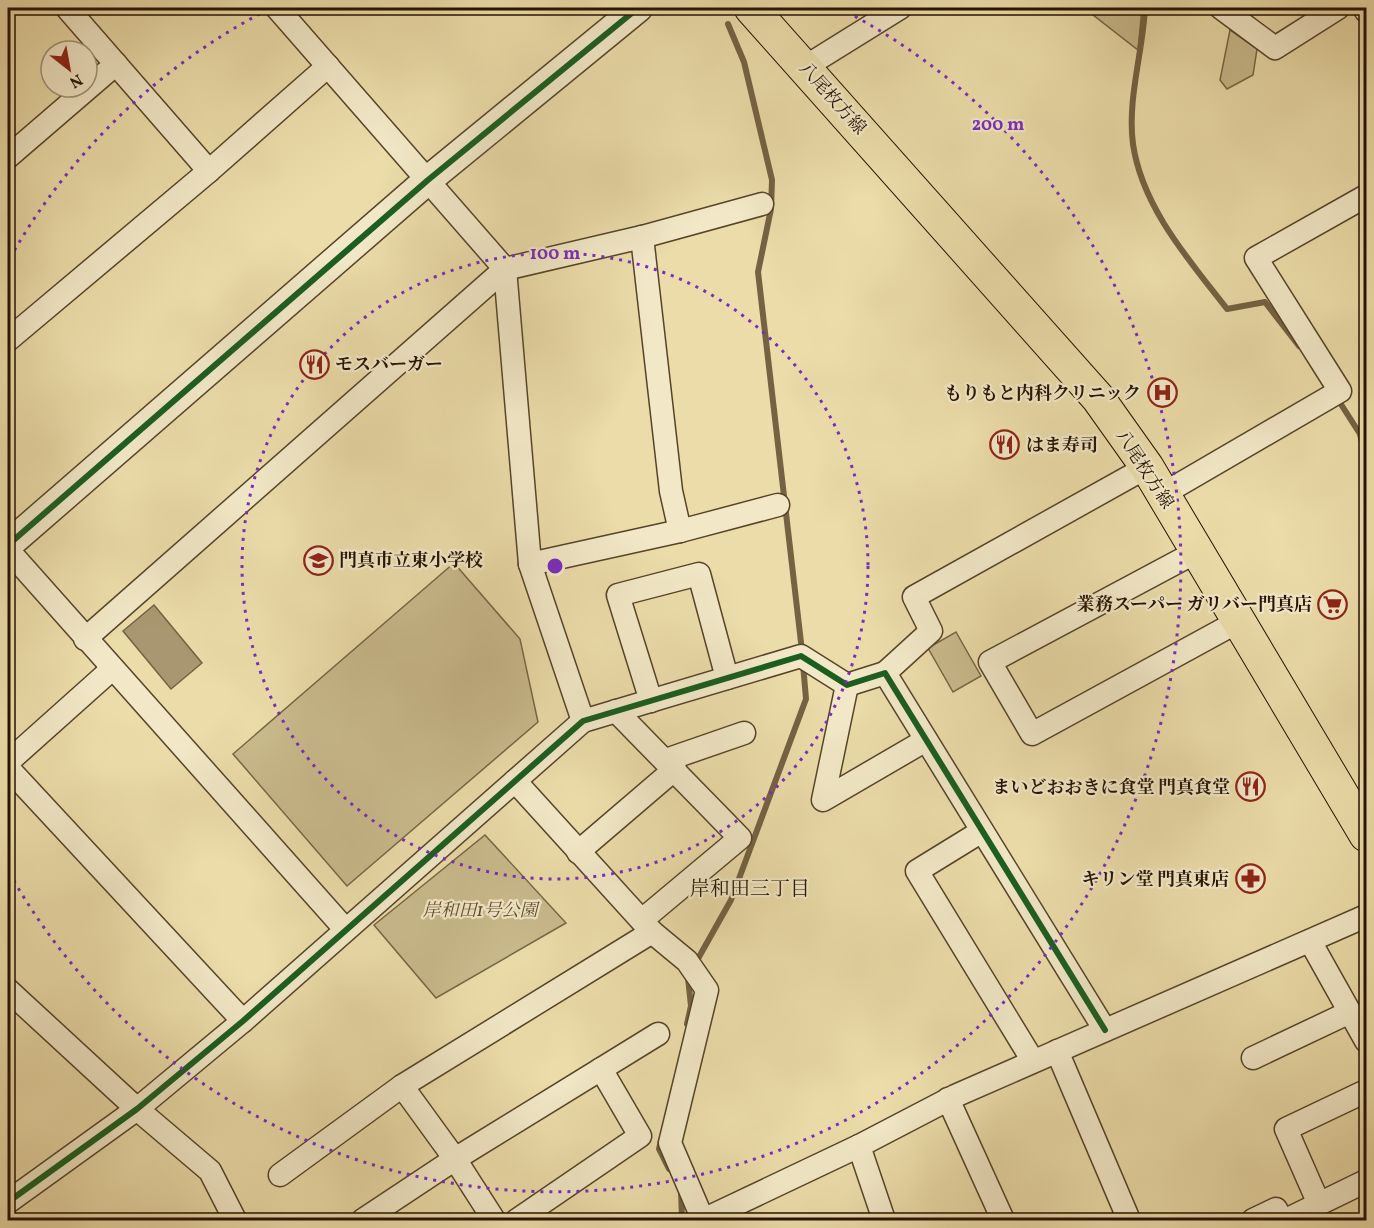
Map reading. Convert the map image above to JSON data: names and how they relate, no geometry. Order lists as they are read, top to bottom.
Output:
{
  "streets": {
    "main road": ["八尾枚方線"]
  },
  "districts": ["岸和田三丁目"],
  "parks": ["岸和田1号公園"],
  "places": {
    "restaurant": ["モスバーガー", "はま寿司", "まいどおおきに食堂 門真食堂"],
    "hospital": ["もりもと内科クリニック"],
    "school or university": ["門真市立東小学校"],
    "supermarket": ["業務スーパー ガリバー門真店"],
    "pharmacy": ["キリン堂 門真東店"]
  },
  "north": "bottom right",
  "rings": ["200 m", "100 m"]
}
